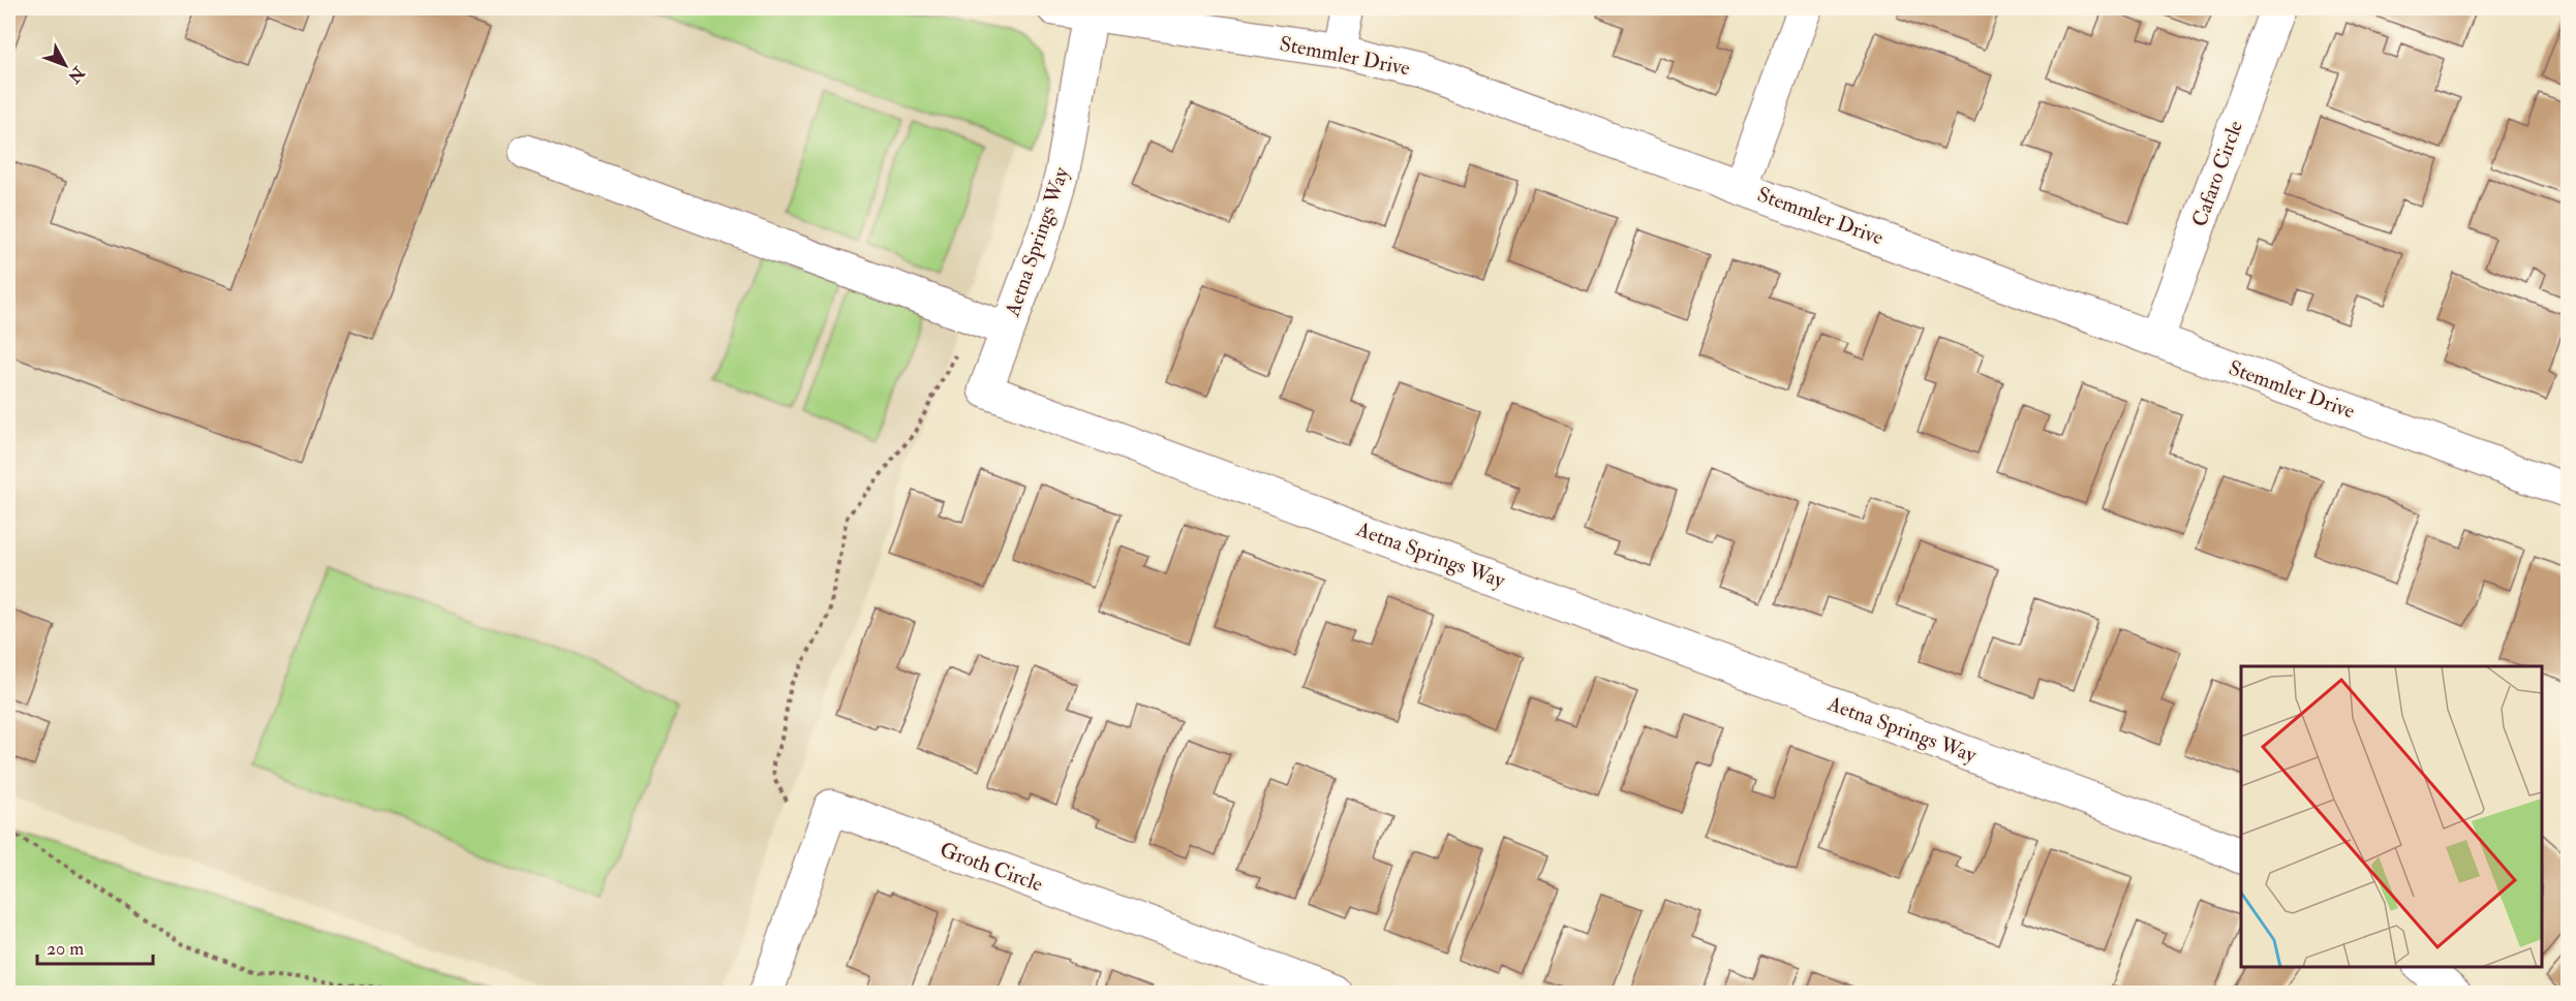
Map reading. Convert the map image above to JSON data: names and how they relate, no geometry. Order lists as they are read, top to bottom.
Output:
{
  "streets": {
    "street": [
      "Stemmler Drive",
      "Cafaro Circle",
      "Aetna Springs Way",
      "Groth Circle"
    ]
  },
  "crossings": [
    ["Stemmler Drive", "Cafaro Circle"],
    ["Stemmler Drive", "Aetna Springs Way"]
  ],
  "scale_bar": "20 m",
  "north": "bottom right"
}
